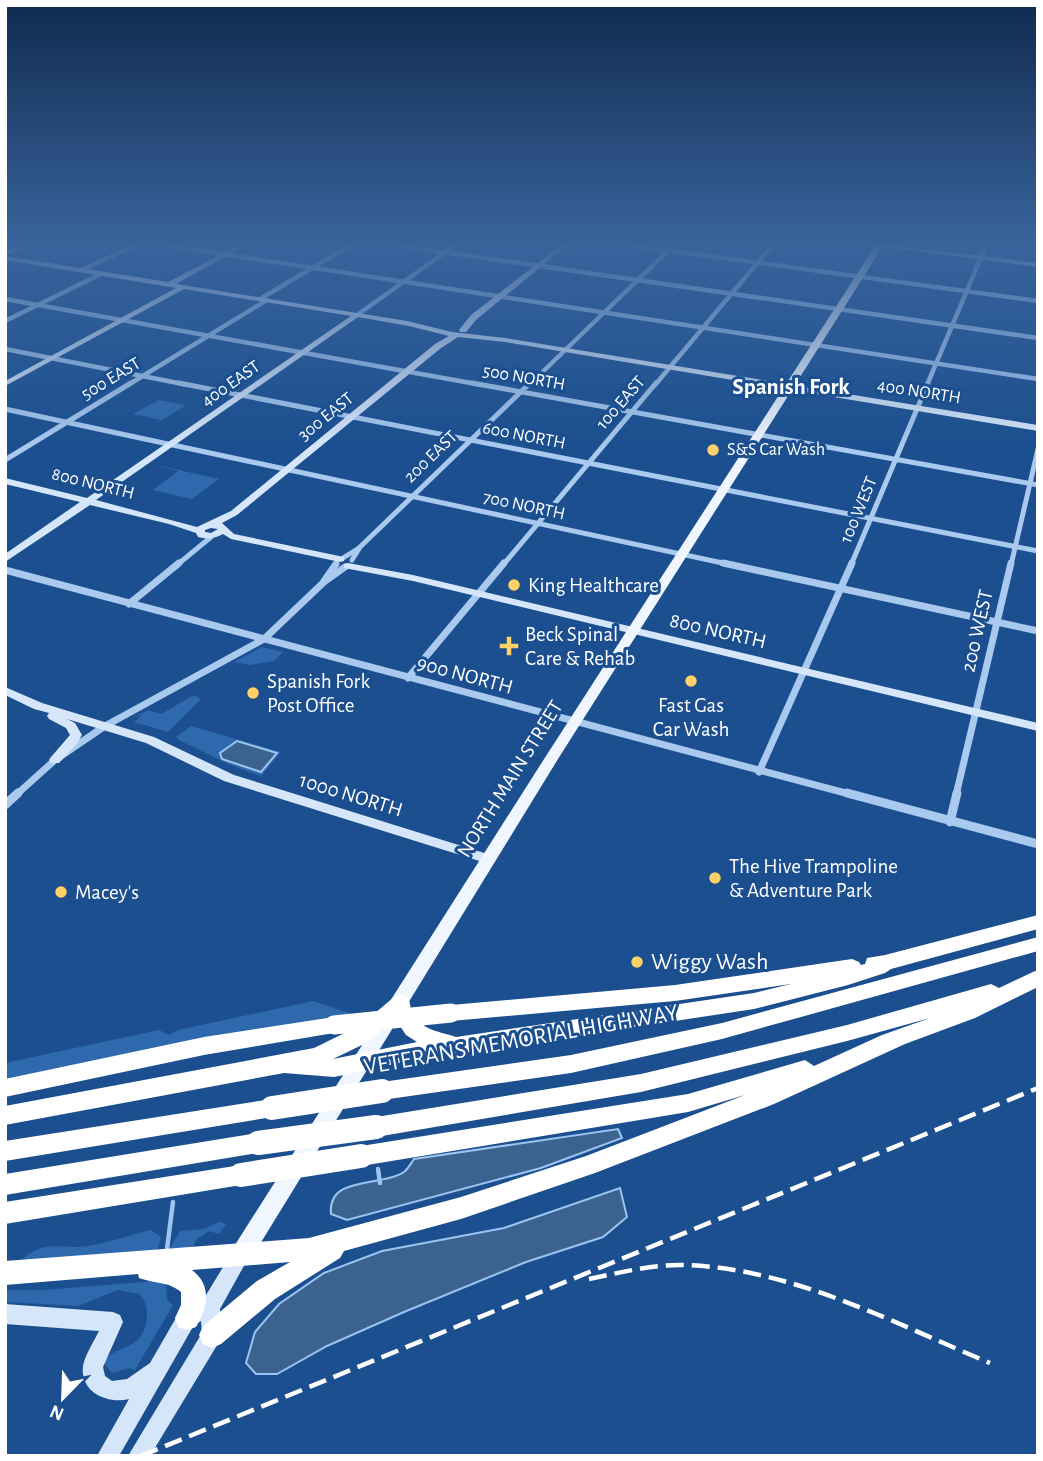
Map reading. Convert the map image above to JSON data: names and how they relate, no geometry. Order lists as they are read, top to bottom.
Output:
{
  "streets": {
    "highway": ["VETERANS MEMORIAL HIGHWAY"],
    "main road": ["NORTH MAIN STREET"],
    "street": [
      "500 NORTH",
      "500 EAST",
      "400 EAST",
      "400 NORTH",
      "100 EAST",
      "300 EAST",
      "600 NORTH",
      "200 EAST",
      "800 NORTH",
      "700 NORTH",
      "100 WEST",
      "200 WEST",
      "900 NORTH",
      "1000 NORTH"
    ]
  },
  "crossings": [
    ["500 NORTH", "500 EAST"],
    ["500 NORTH", "400 EAST"],
    ["500 NORTH", "100 EAST"],
    ["500 NORTH", "300 EAST"],
    ["500 NORTH", "200 EAST"],
    ["500 NORTH", "100 WEST"],
    ["500 NORTH", "200 WEST"],
    ["500 NORTH", "NORTH MAIN STREET"],
    ["500 EAST", "600 NORTH"],
    ["500 EAST", "700 NORTH"],
    ["400 EAST", "400 NORTH"],
    ["400 EAST", "600 NORTH"],
    ["400 EAST", "800 NORTH"],
    ["400 EAST", "700 NORTH"],
    ["400 NORTH", "100 EAST"],
    ["400 NORTH", "300 EAST"],
    ["400 NORTH", "200 EAST"],
    ["400 NORTH", "100 WEST"],
    ["400 NORTH", "NORTH MAIN STREET"],
    ["100 EAST", "600 NORTH"],
    ["100 EAST", "800 NORTH"],
    ["100 EAST", "700 NORTH"],
    ["100 EAST", "900 NORTH"],
    ["300 EAST", "600 NORTH"],
    ["300 EAST", "800 NORTH"],
    ["300 EAST", "700 NORTH"],
    ["600 NORTH", "200 EAST"],
    ["600 NORTH", "100 WEST"],
    ["600 NORTH", "200 WEST"],
    ["600 NORTH", "NORTH MAIN STREET"],
    ["200 EAST", "800 NORTH"],
    ["200 EAST", "700 NORTH"],
    ["200 EAST", "900 NORTH"],
    ["200 EAST", "1000 NORTH"],
    ["800 NORTH", "100 WEST"],
    ["800 NORTH", "200 WEST"],
    ["800 NORTH", "NORTH MAIN STREET"],
    ["700 NORTH", "100 WEST"],
    ["700 NORTH", "200 WEST"],
    ["700 NORTH", "NORTH MAIN STREET"],
    ["100 WEST", "900 NORTH"],
    ["200 WEST", "900 NORTH"],
    ["900 NORTH", "NORTH MAIN STREET"],
    ["NORTH MAIN STREET", "1000 NORTH"]
  ],
  "districts": ["Spanish Fork"],
  "places": {
    "other": [
      "S&S Car Wash",
      "King Healthcare",
      "Fast Gas Car Wash",
      "Spanish Fork Post Office",
      "The Hive Trampoline & Adventure Park",
      "Macey's",
      "Wiggy Wash"
    ],
    "health": ["Beck Spinal Care & Rehab"]
  },
  "north": "bottom left"
}
